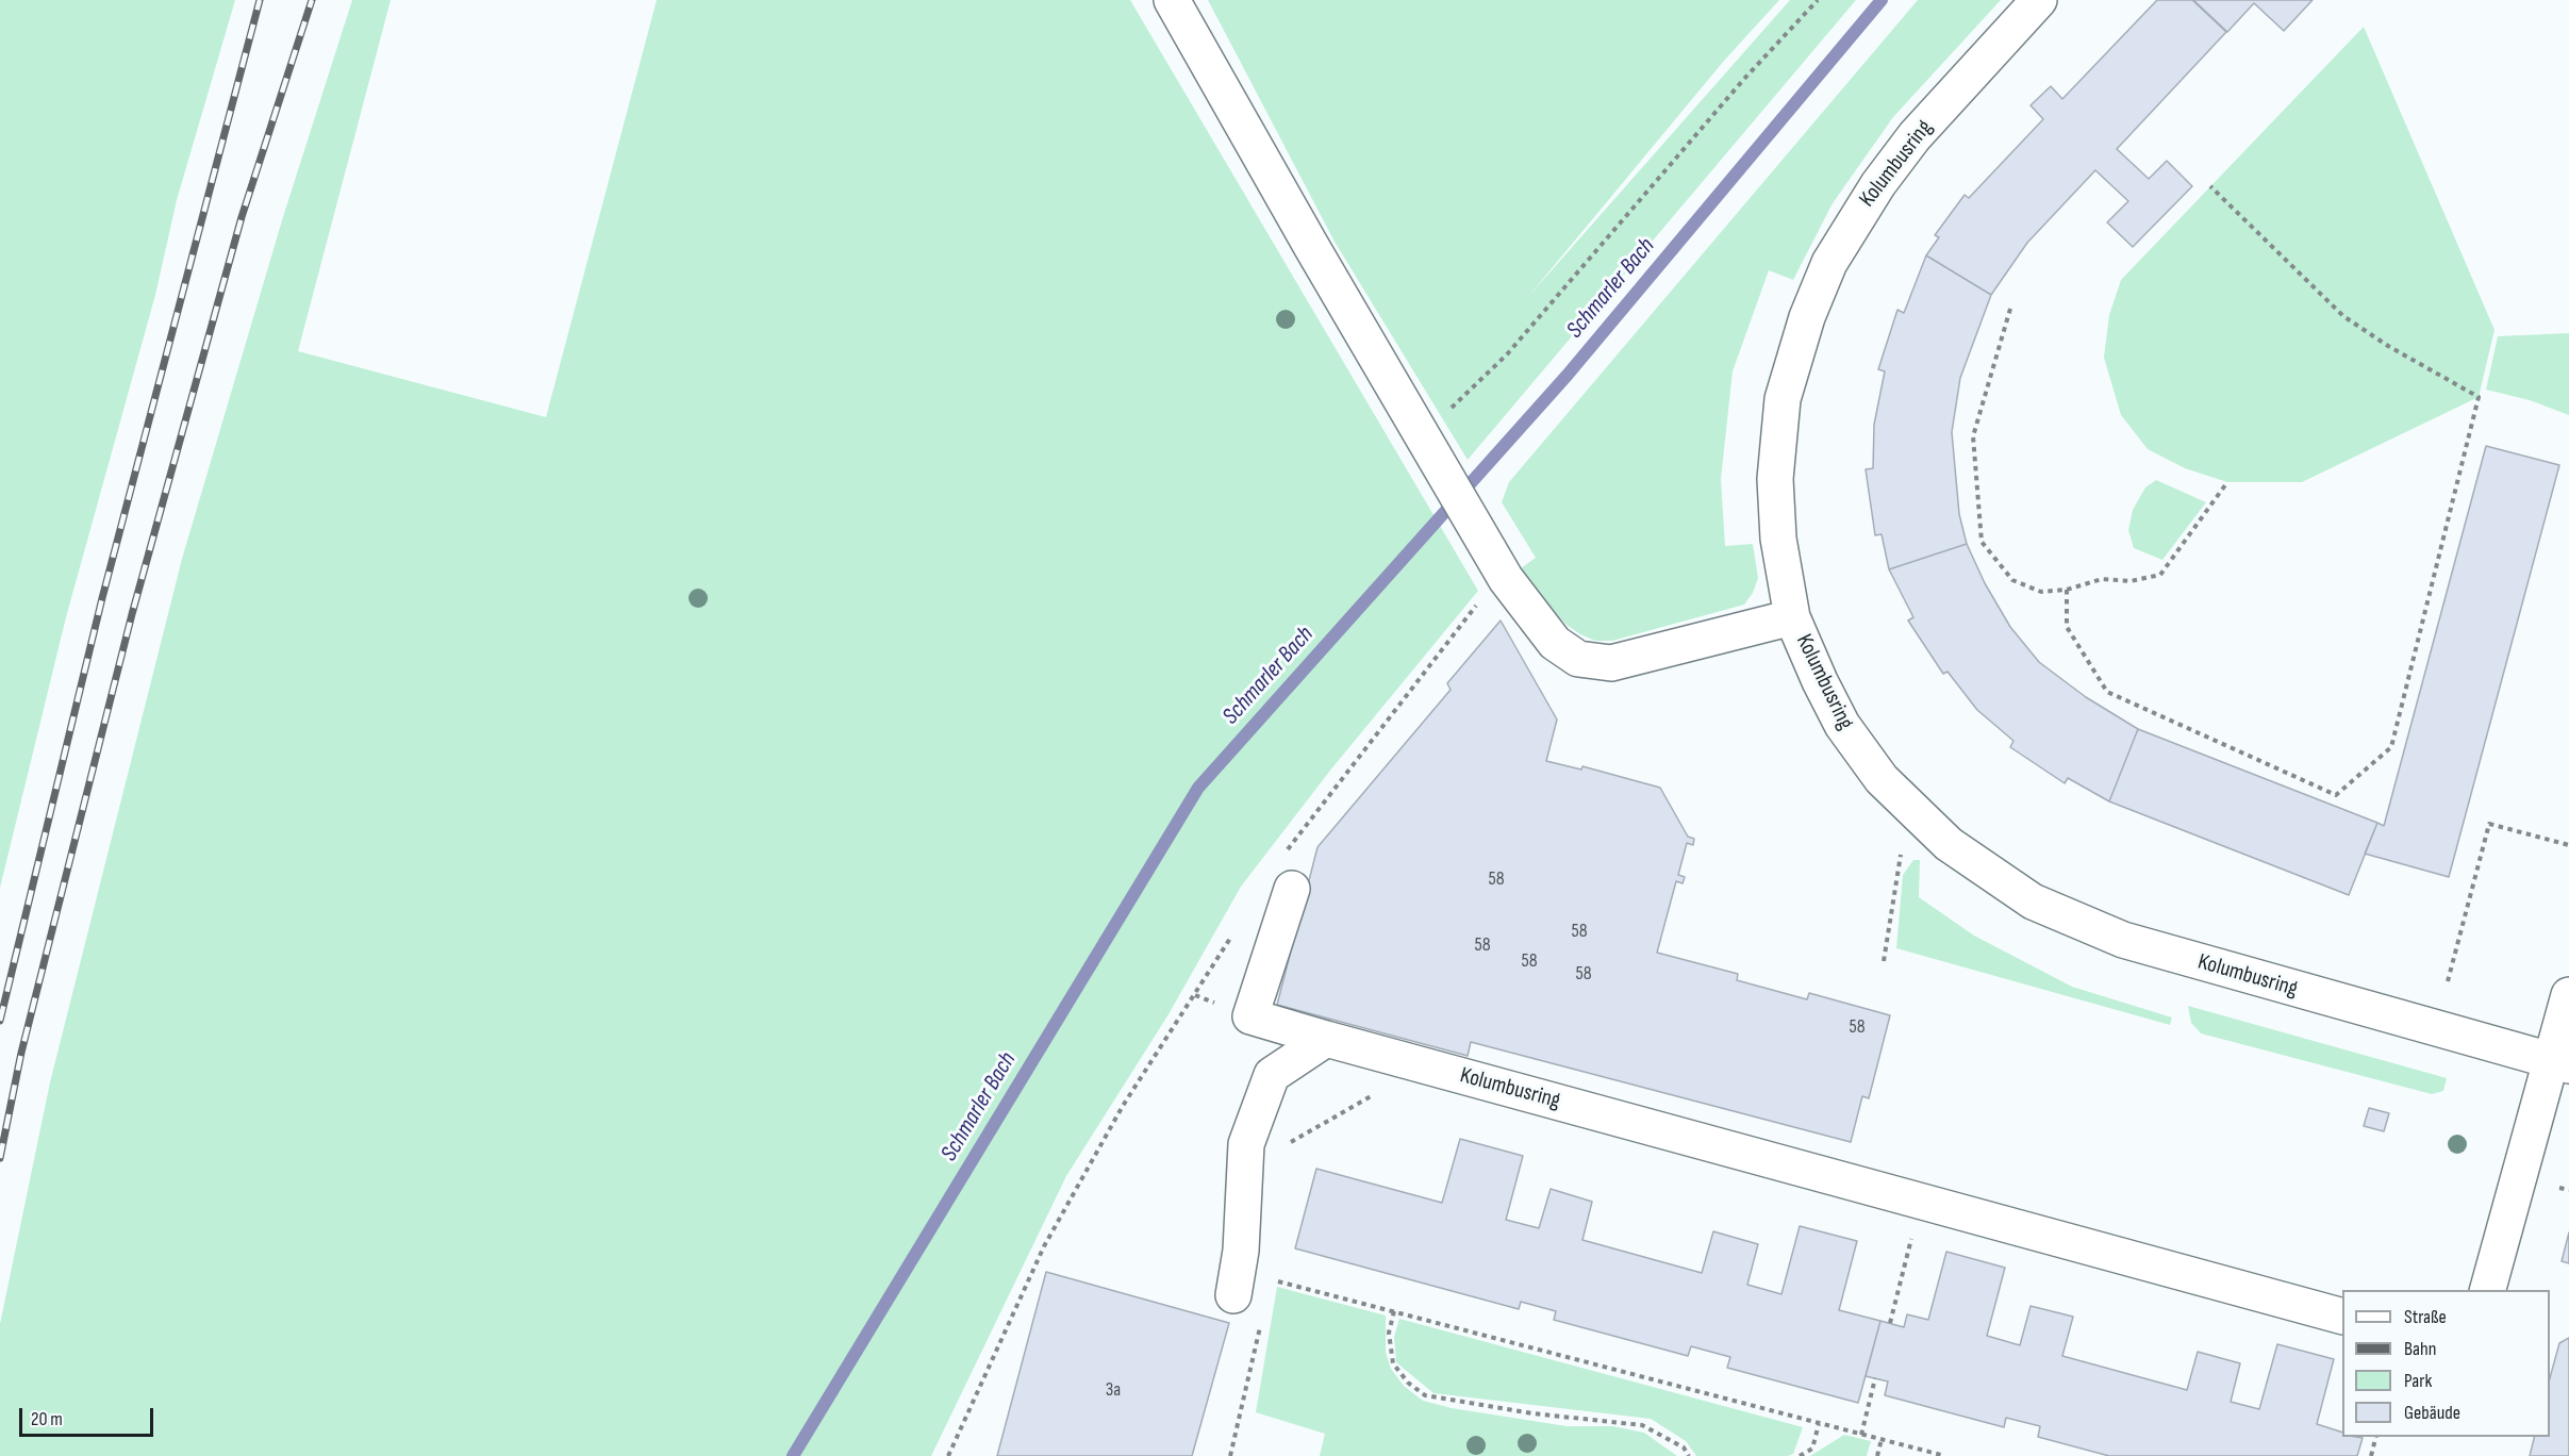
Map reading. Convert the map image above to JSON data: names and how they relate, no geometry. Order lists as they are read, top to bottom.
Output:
{
  "streets": {
    "street": ["Kolumbusring"]
  },
  "water": ["Schmarler Bach"],
  "house_numbers": [
    "58",
    "58",
    "58",
    "58",
    "58",
    "58",
    "3a"
  ],
  "legend": [
    "Straße",
    "Bahn",
    "Park",
    "Gebäude"
  ],
  "scale_bar": "20 m"
}
